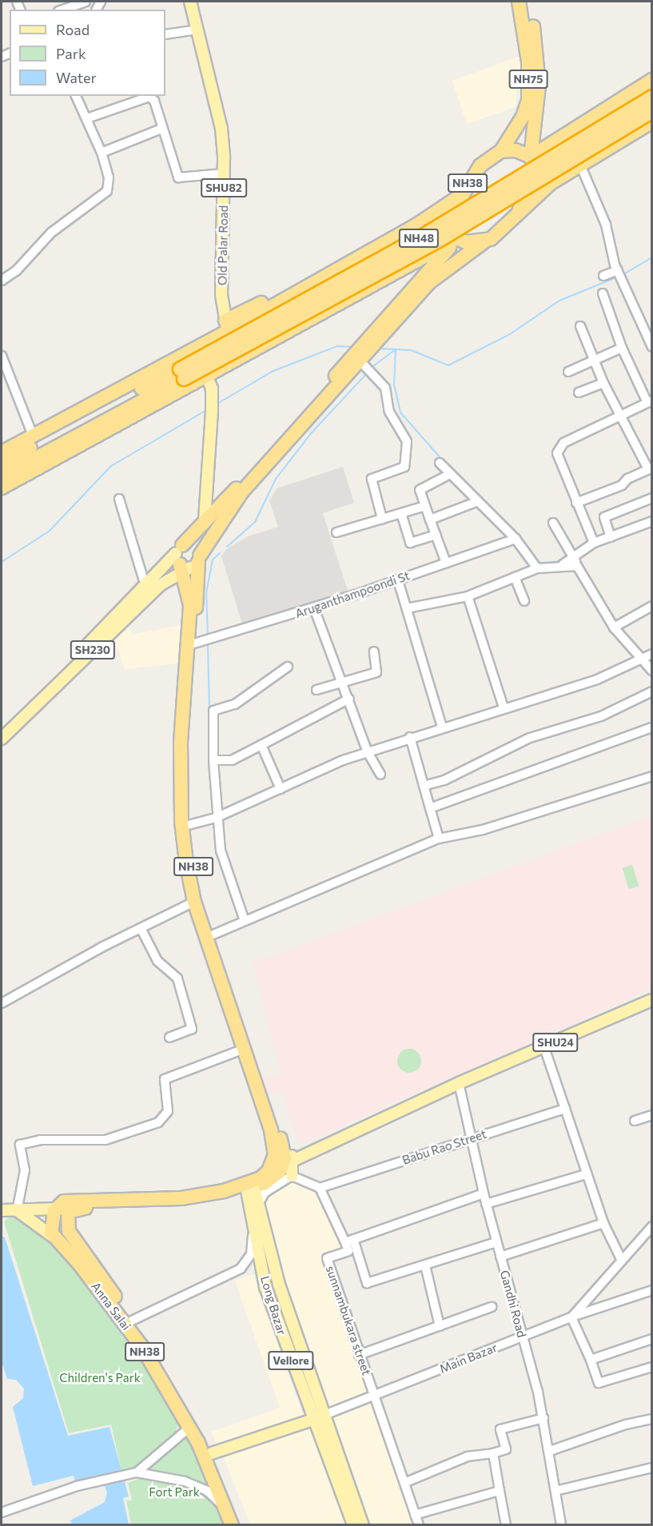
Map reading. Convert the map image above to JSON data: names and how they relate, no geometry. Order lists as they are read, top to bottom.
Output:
{
  "streets": {
    "highway": [
      "NH75",
      "NH38",
      "NH48",
      "Anna Salai"
    ],
    "main road": [
      "SHU82",
      "Old Palar Road",
      "SH230",
      "SHU24",
      "Long Bazar",
      "Vellore"
    ],
    "street": [
      "Aruganthampoondi St",
      "Babu Rao Street",
      "Gandhi Road",
      "sunnambukara street",
      "Main Bazar"
    ]
  },
  "crossings": [
    ["NH75", "NH38"],
    ["NH38", "Aruganthampoondi St"],
    ["NH38", "SH230"],
    ["NH38", "SHU24"],
    ["SHU24", "Gandhi Road"],
    ["Babu Rao Street", "Gandhi Road"],
    ["Gandhi Road", "Main Bazar"],
    ["Long Bazar", "Main Bazar"],
    ["sunnambukara street", "Main Bazar"]
  ],
  "parks": ["Children's Park", "Fort Park"],
  "legend": ["Road", "Park", "Water"]
}
